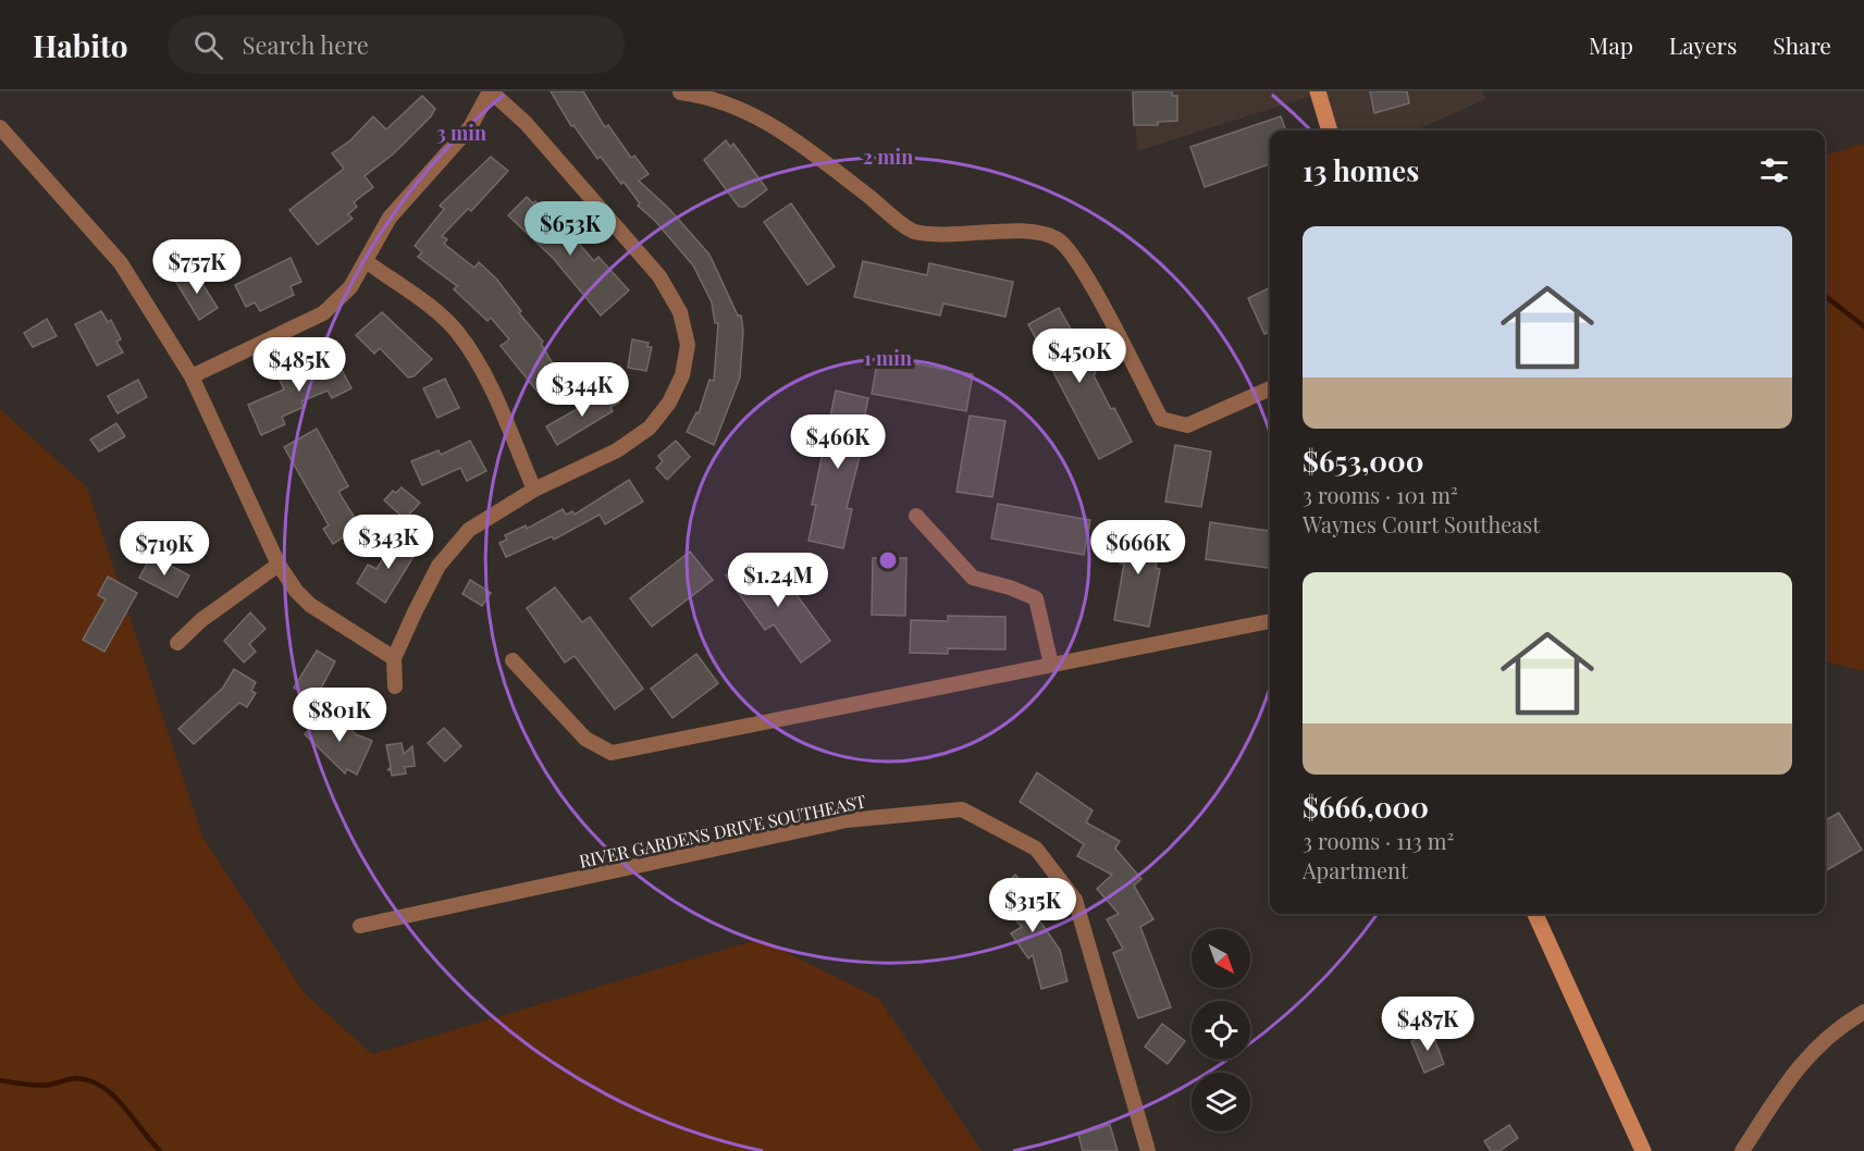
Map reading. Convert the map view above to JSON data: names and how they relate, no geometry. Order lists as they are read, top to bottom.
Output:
{
  "streets": {
    "street": ["RIVER GARDENS DRIVE SOUTHEAST"]
  },
  "north": "bottom right",
  "page": {
    "header": "Habito",
    "search": "Search here",
    "nav": ["Map", "Layers", "Share"],
    "heading": "13 homes",
    "price": [
      "$653K",
      "$757K",
      "$450K",
      "$485K",
      "$344K",
      "$466K",
      "$343K",
      "$666K",
      "$719K",
      "$1.24M",
      "$801K",
      "$315K",
      "$487K"
    ],
    "list": [
      {
        "name": "$653,000",
        "note": "3 rooms · 101 m² · Waynes Court Southeast"
      },
      {
        "name": "$666,000",
        "note": "3 rooms · 113 m² · Apartment"
      }
    ]
  },
  "rings": ["3 min", "2 min", "1 min"]
}
